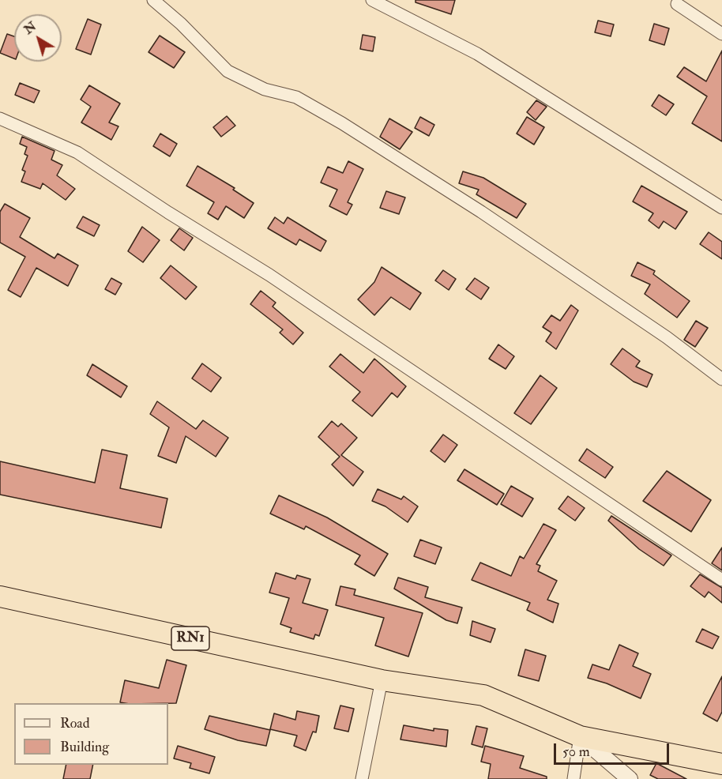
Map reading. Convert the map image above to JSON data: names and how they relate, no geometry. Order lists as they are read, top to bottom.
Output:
{
  "streets": {
    "highway": ["RN1"]
  },
  "legend": ["Road", "Building"],
  "scale_bar": "50 m",
  "north": "top left"
}
